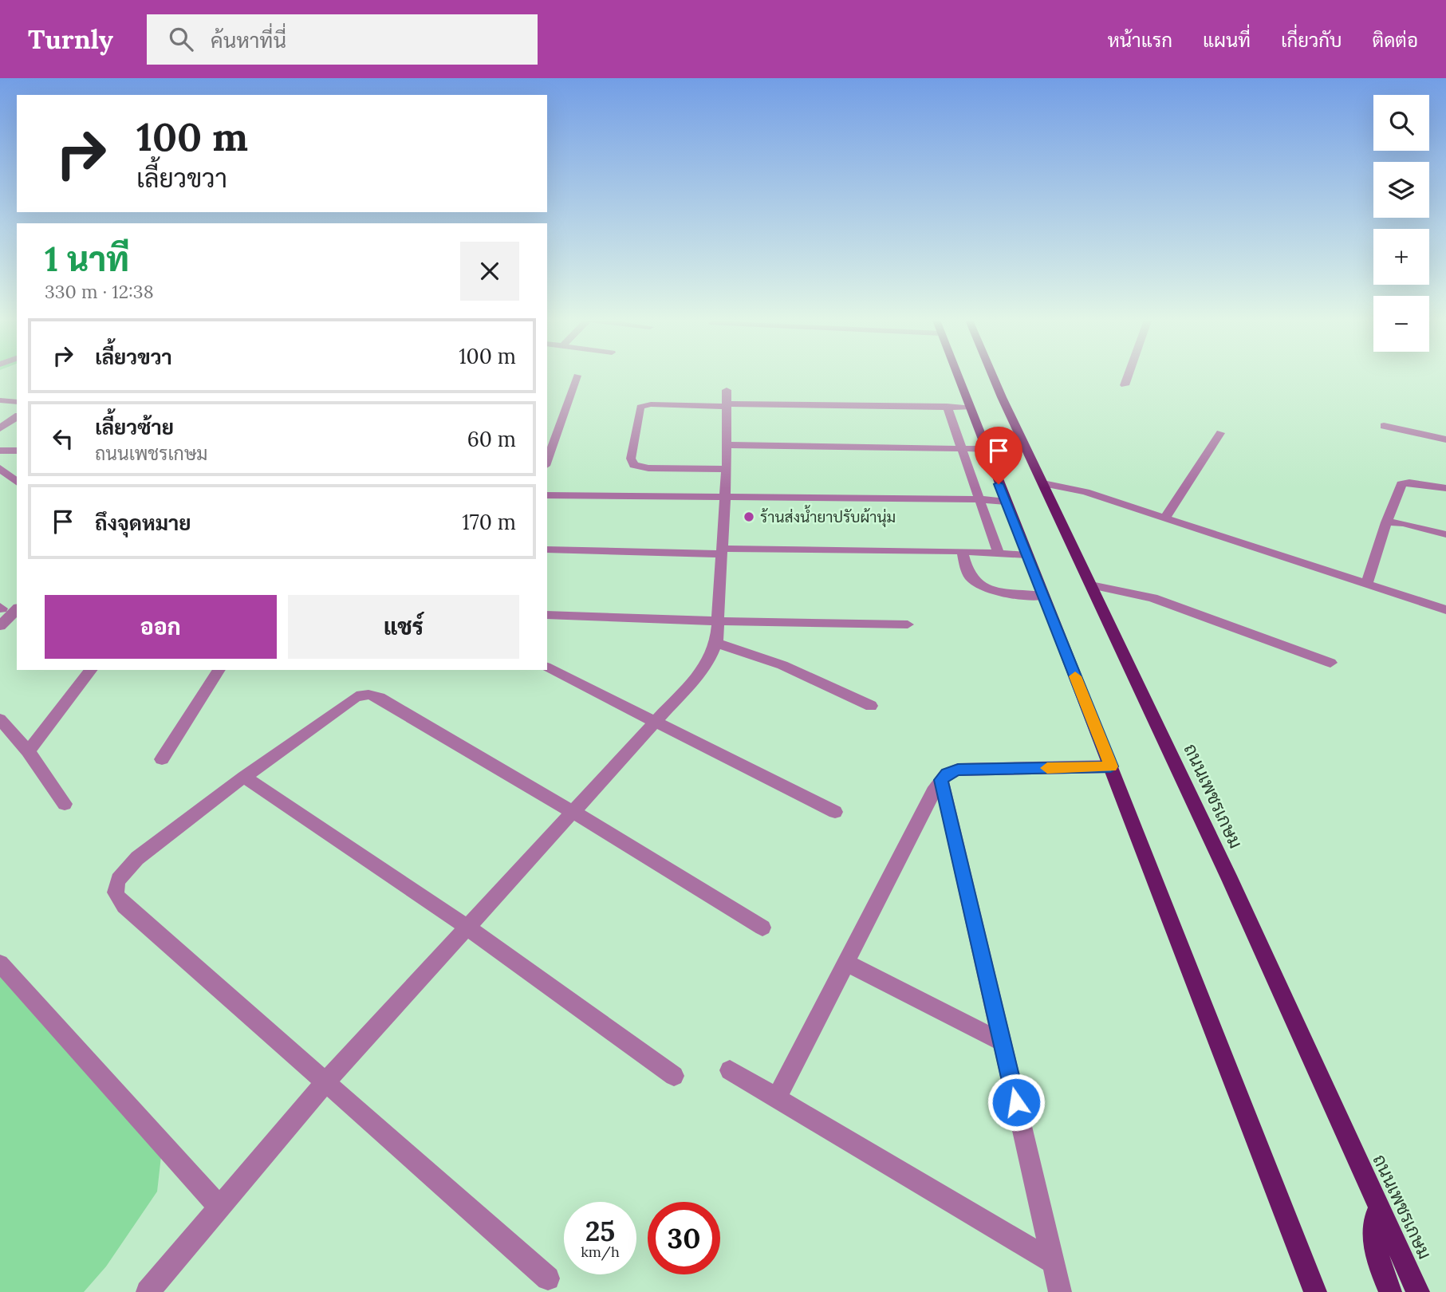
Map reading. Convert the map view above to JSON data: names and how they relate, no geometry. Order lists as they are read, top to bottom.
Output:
{
  "streets": {
    "main road": ["ถนนเพชรเกษม"]
  },
  "places": ["ร้านส่งน้ำยาปรับผ้านุ่ม"],
  "page": {
    "header": "Turnly",
    "search": "ค้นหาที่นี่",
    "nav": [
      "หน้าแรก",
      "แผนที่",
      "เกี่ยวกับ",
      "ติดต่อ"
    ],
    "map_buttons": ["+", "−"],
    "turn": ["100 m", "เลี้ยวขวา"],
    "heading": ["1 นาที", "330 m · 12:38"],
    "list": [
      {
        "name": "เลี้ยวขวา",
        "value": "100 m"
      },
      {
        "name": "เลี้ยวซ้าย",
        "note": "ถนนเพชรเกษม",
        "value": "60 m"
      },
      {
        "name": "ถึงจุดหมาย",
        "value": "170 m"
      }
    ],
    "buttons": ["ออก", "แชร์"],
    "speed": "25 km/h",
    "limit": "30"
  }
}
